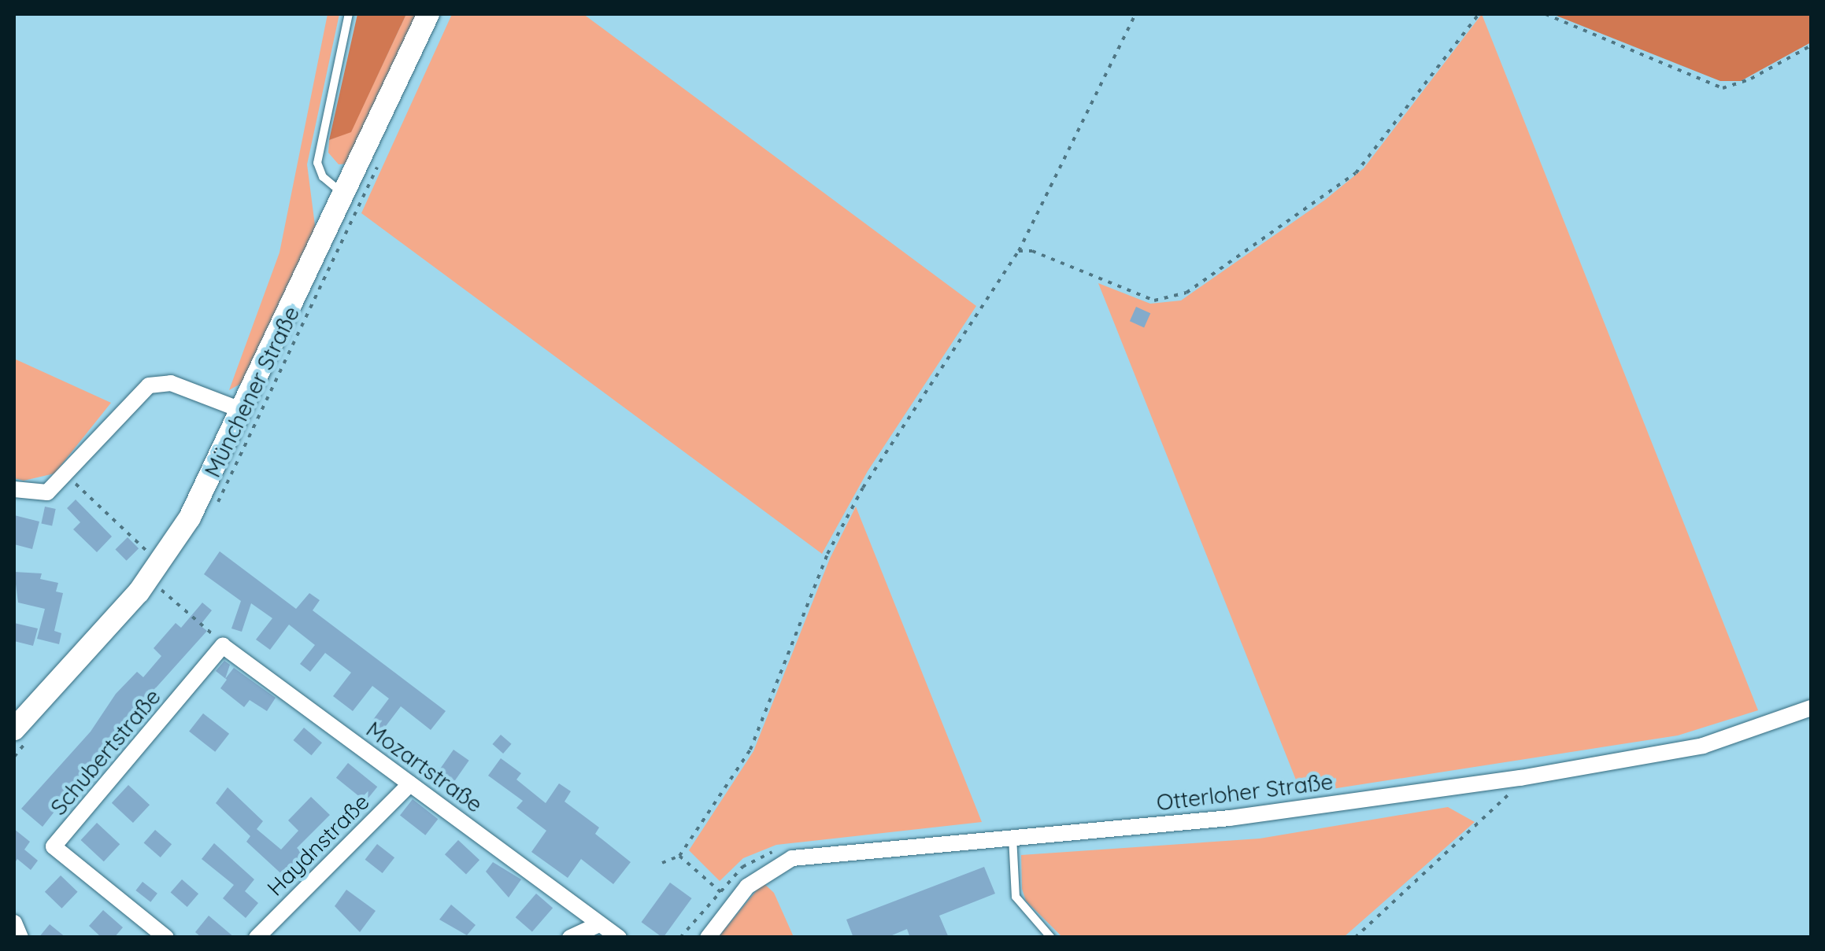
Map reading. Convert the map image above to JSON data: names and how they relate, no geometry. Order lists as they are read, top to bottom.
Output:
{
  "streets": {
    "main road": ["Münchener Straße"],
    "street": [
      "Schubertstraße",
      "Mozartstraße",
      "Otterloher Straße",
      "Haydnstraße"
    ]
  },
  "crossings": [
    ["Schubertstraße", "Mozartstraße"],
    ["Mozartstraße", "Haydnstraße"]
  ]
}
